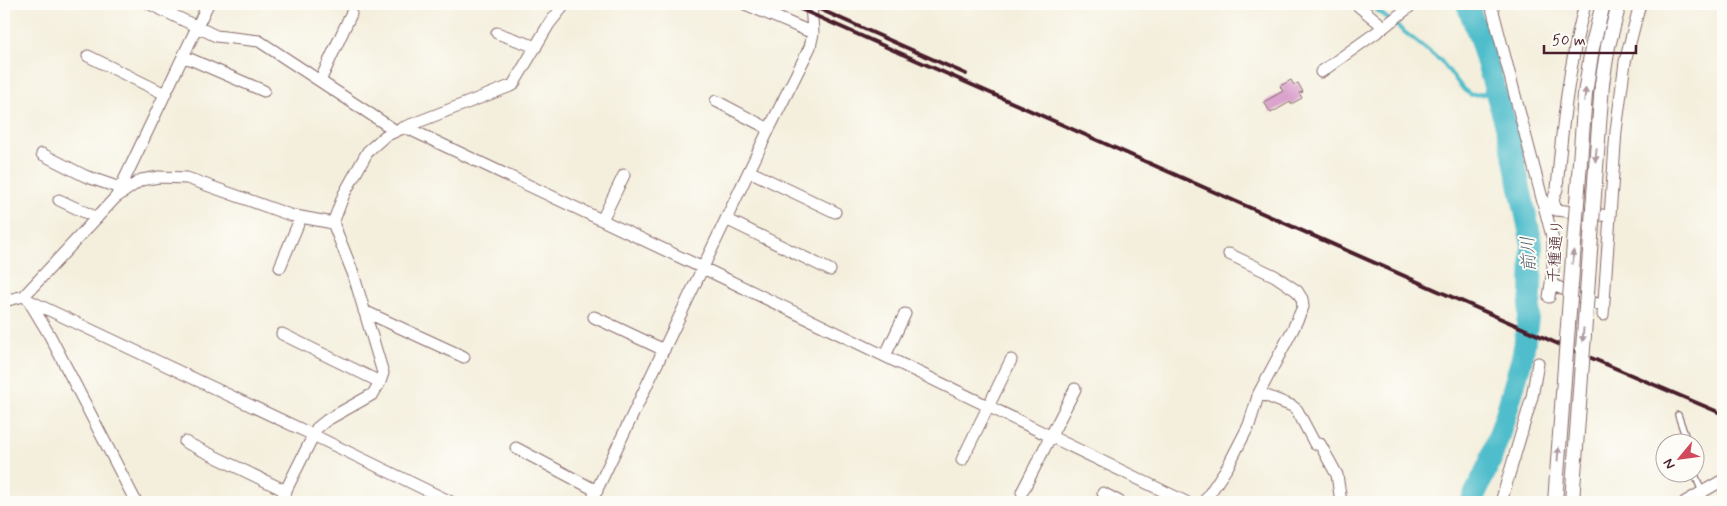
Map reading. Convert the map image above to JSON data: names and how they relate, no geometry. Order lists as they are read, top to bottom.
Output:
{
  "streets": {
    "street": ["千種通り"]
  },
  "water": ["前川"],
  "scale_bar": "50 m",
  "north": "bottom left"
}
